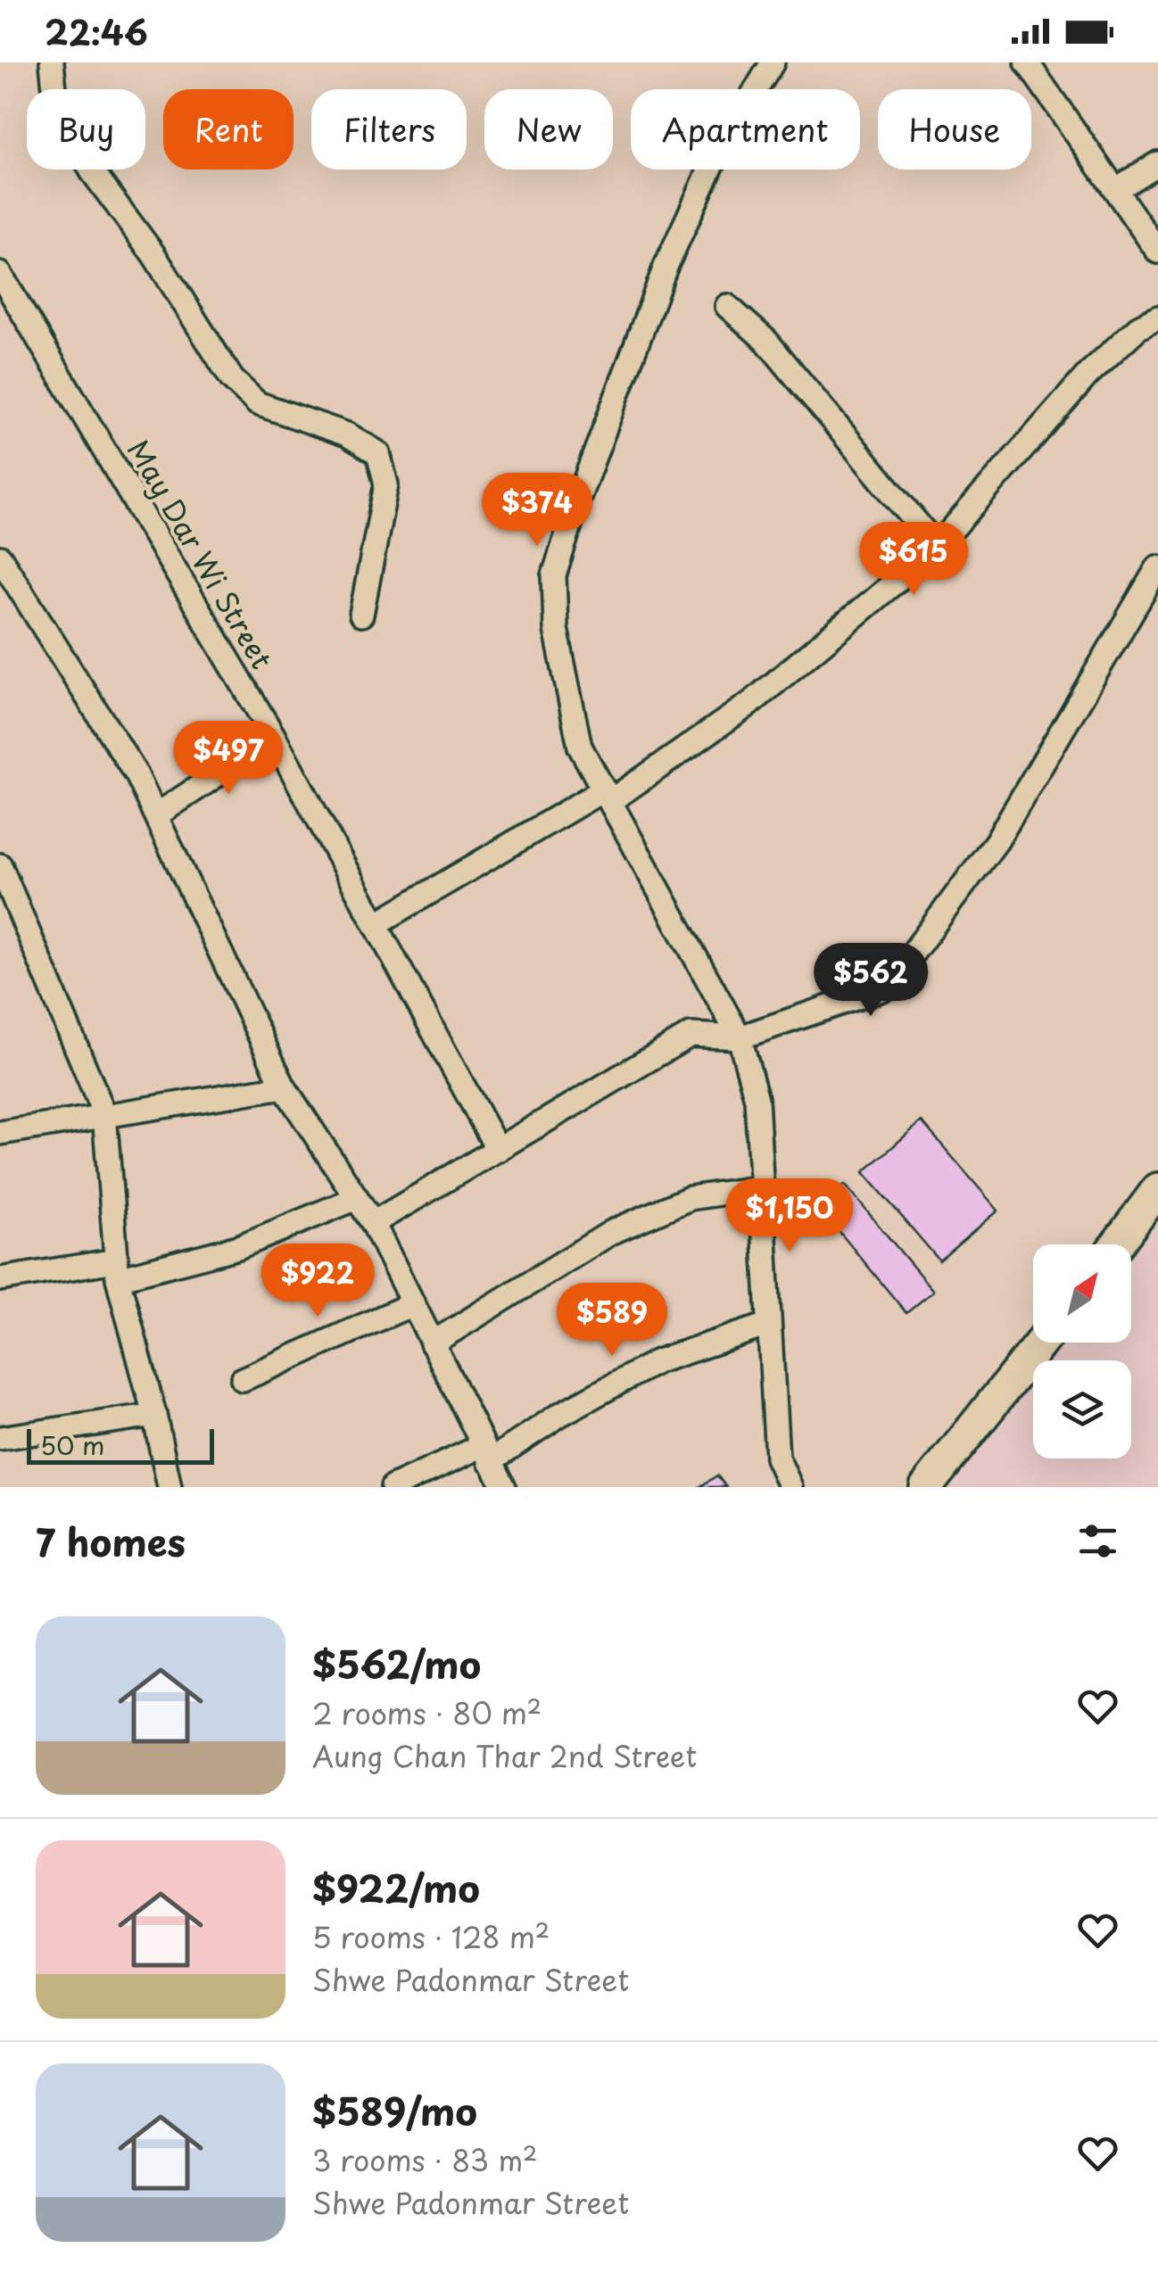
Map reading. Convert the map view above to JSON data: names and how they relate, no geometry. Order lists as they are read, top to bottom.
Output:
{
  "streets": {
    "street": ["May Dar Wi Street"]
  },
  "scale_bar": "50 m",
  "north": "top right",
  "page": {
    "status": "22:46",
    "chip": [
      "Buy",
      "Rent",
      "Filters",
      "New",
      "Apartment",
      "House"
    ],
    "price": [
      "$374",
      "$615",
      "$497",
      "$562",
      "$1,150",
      "$922",
      "$589"
    ],
    "scale": "50 m",
    "heading": "7 homes",
    "list": [
      {
        "name": "$562/mo",
        "note": "2 rooms · 80 m² · Aung Chan Thar 2nd Street"
      },
      {
        "name": "$922/mo",
        "note": "5 rooms · 128 m² · Shwe Padonmar Street"
      },
      {
        "name": "$589/mo",
        "note": "3 rooms · 83 m² · Shwe Padonmar Street"
      }
    ]
  }
}
